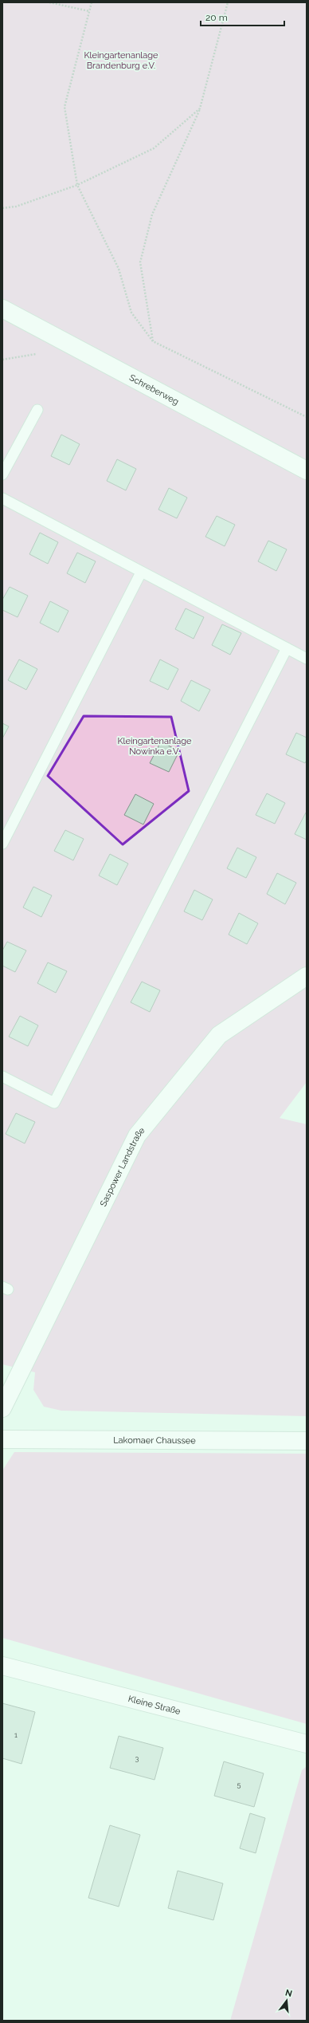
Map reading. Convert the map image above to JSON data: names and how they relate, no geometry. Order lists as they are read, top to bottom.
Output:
{
  "streets": {
    "street": [
      "Schreberweg",
      "Saspower Landstraße",
      "Lakomaer Chaussee",
      "Kleine Straße"
    ]
  },
  "parks": ["Kleingartenanlage Brandenburg e.V.", "Kleingartenanlage Nowinka e.V."],
  "house_numbers": ["1", "3", "5"],
  "scale_bar": "20 m",
  "north": "top"
}
